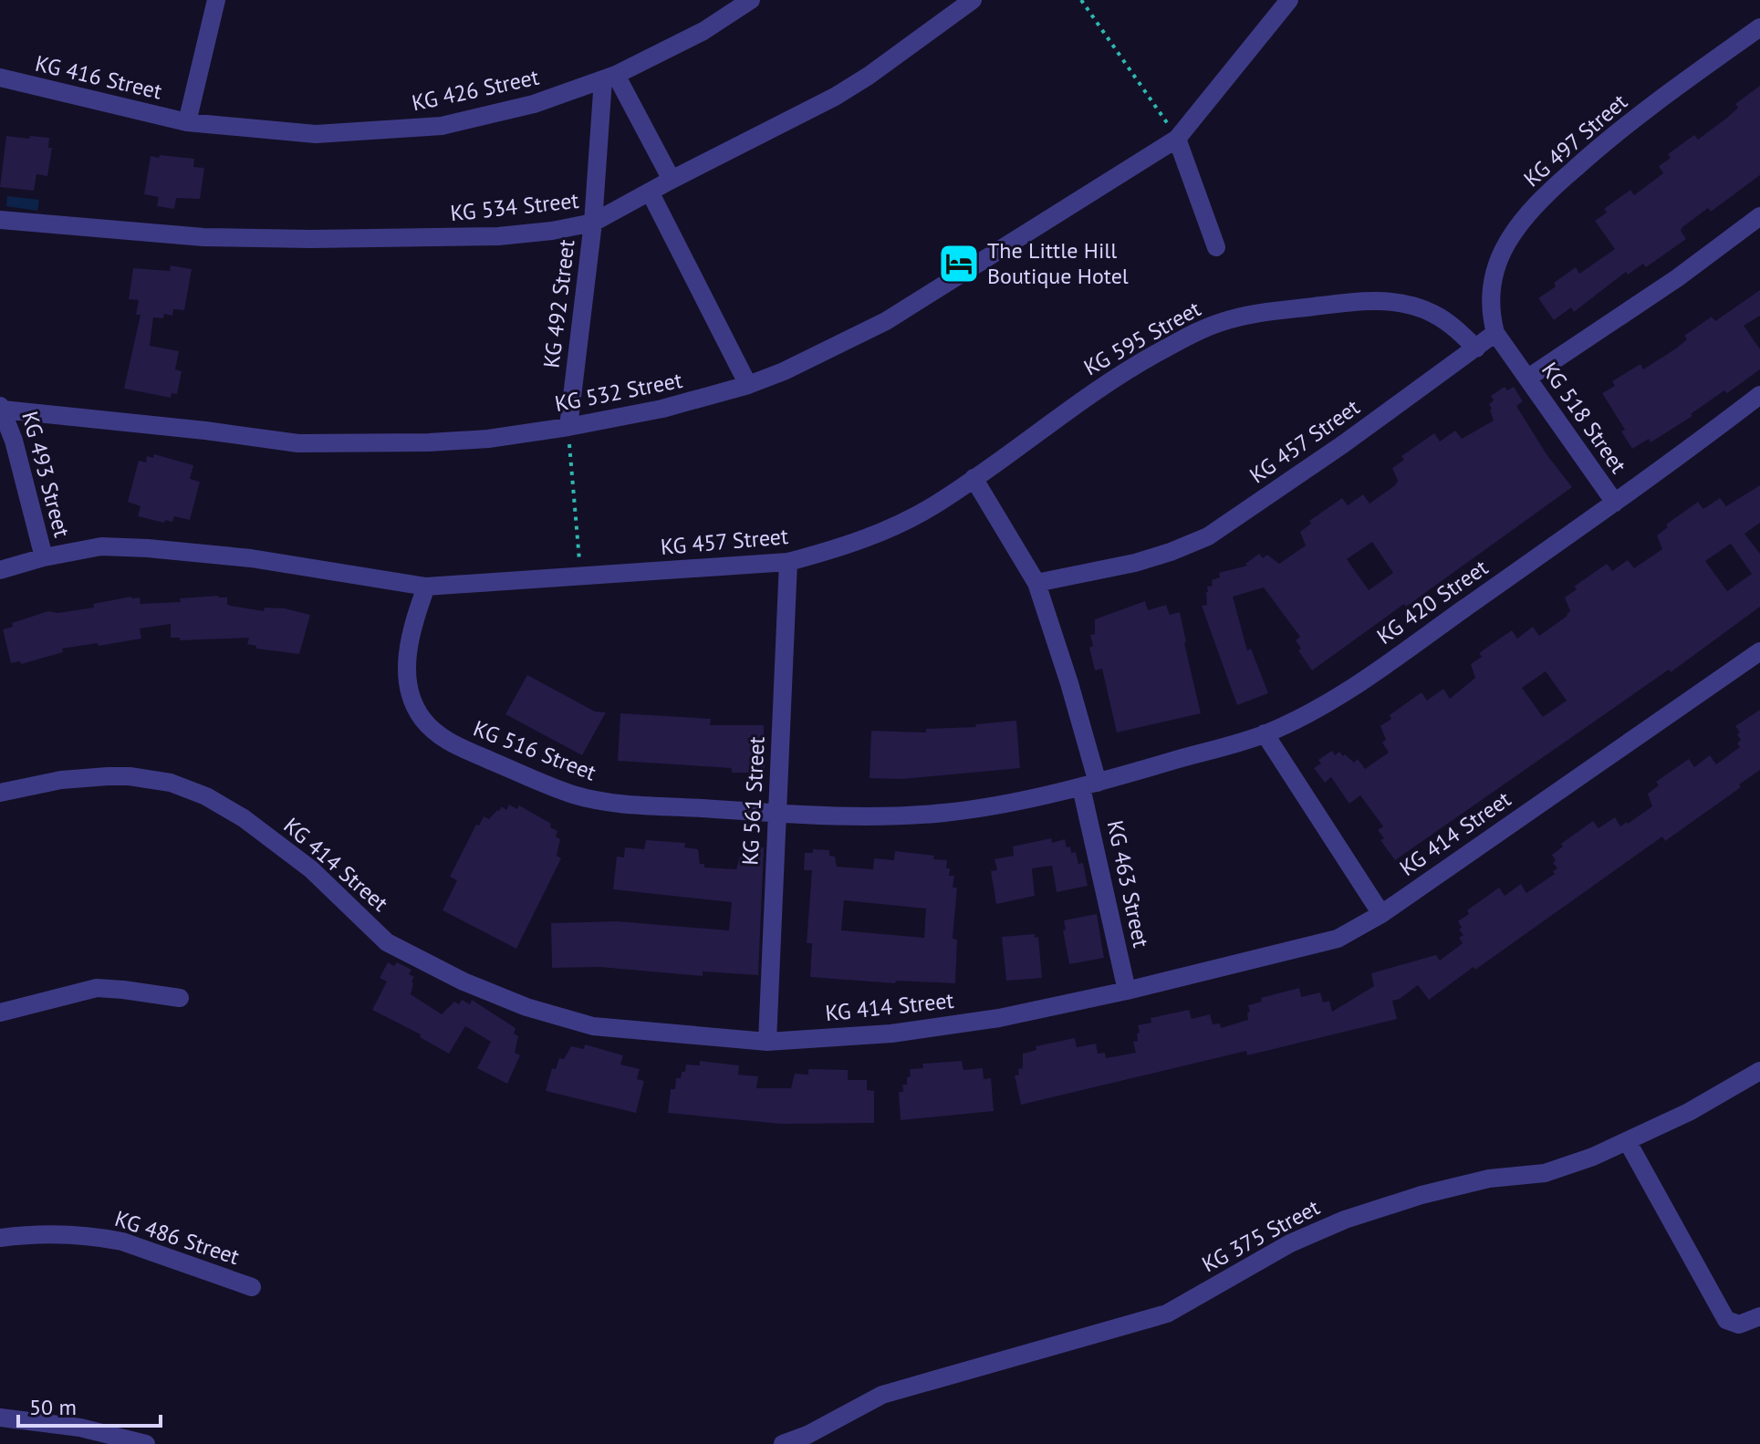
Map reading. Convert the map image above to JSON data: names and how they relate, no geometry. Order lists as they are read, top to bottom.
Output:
{
  "streets": {
    "street": [
      "KG 416 Street",
      "KG 426 Street",
      "KG 497 Street",
      "KG 534 Street",
      "KG 492 Street",
      "KG 595 Street",
      "KG 532 Street",
      "KG 518 Street",
      "KG 457 Street",
      "KG 493 Street",
      "KG 420 Street",
      "KG 516 Street",
      "KG 561 Street",
      "KG 414 Street",
      "KG 463 Street",
      "KG 375 Street",
      "KG 486 Street"
    ]
  },
  "crossings": [
    ["KG 416 Street", "KG 426 Street"],
    ["KG 426 Street", "KG 492 Street"],
    ["KG 497 Street", "KG 518 Street"],
    ["KG 497 Street", "KG 457 Street"],
    ["KG 534 Street", "KG 492 Street"],
    ["KG 492 Street", "KG 532 Street"],
    ["KG 595 Street", "KG 457 Street"],
    ["KG 532 Street", "KG 493 Street"],
    ["KG 518 Street", "KG 457 Street"],
    ["KG 518 Street", "KG 420 Street"],
    ["KG 457 Street", "KG 493 Street"],
    ["KG 457 Street", "KG 516 Street"],
    ["KG 457 Street", "KG 561 Street"],
    ["KG 457 Street", "KG 463 Street"],
    ["KG 420 Street", "KG 516 Street"],
    ["KG 420 Street", "KG 463 Street"],
    ["KG 516 Street", "KG 561 Street"],
    ["KG 516 Street", "KG 463 Street"],
    ["KG 561 Street", "KG 414 Street"],
    ["KG 414 Street", "KG 463 Street"]
  ],
  "places": {
    "hotel": ["The Little Hill Boutique Hotel"]
  },
  "scale_bar": "50 m"
}
